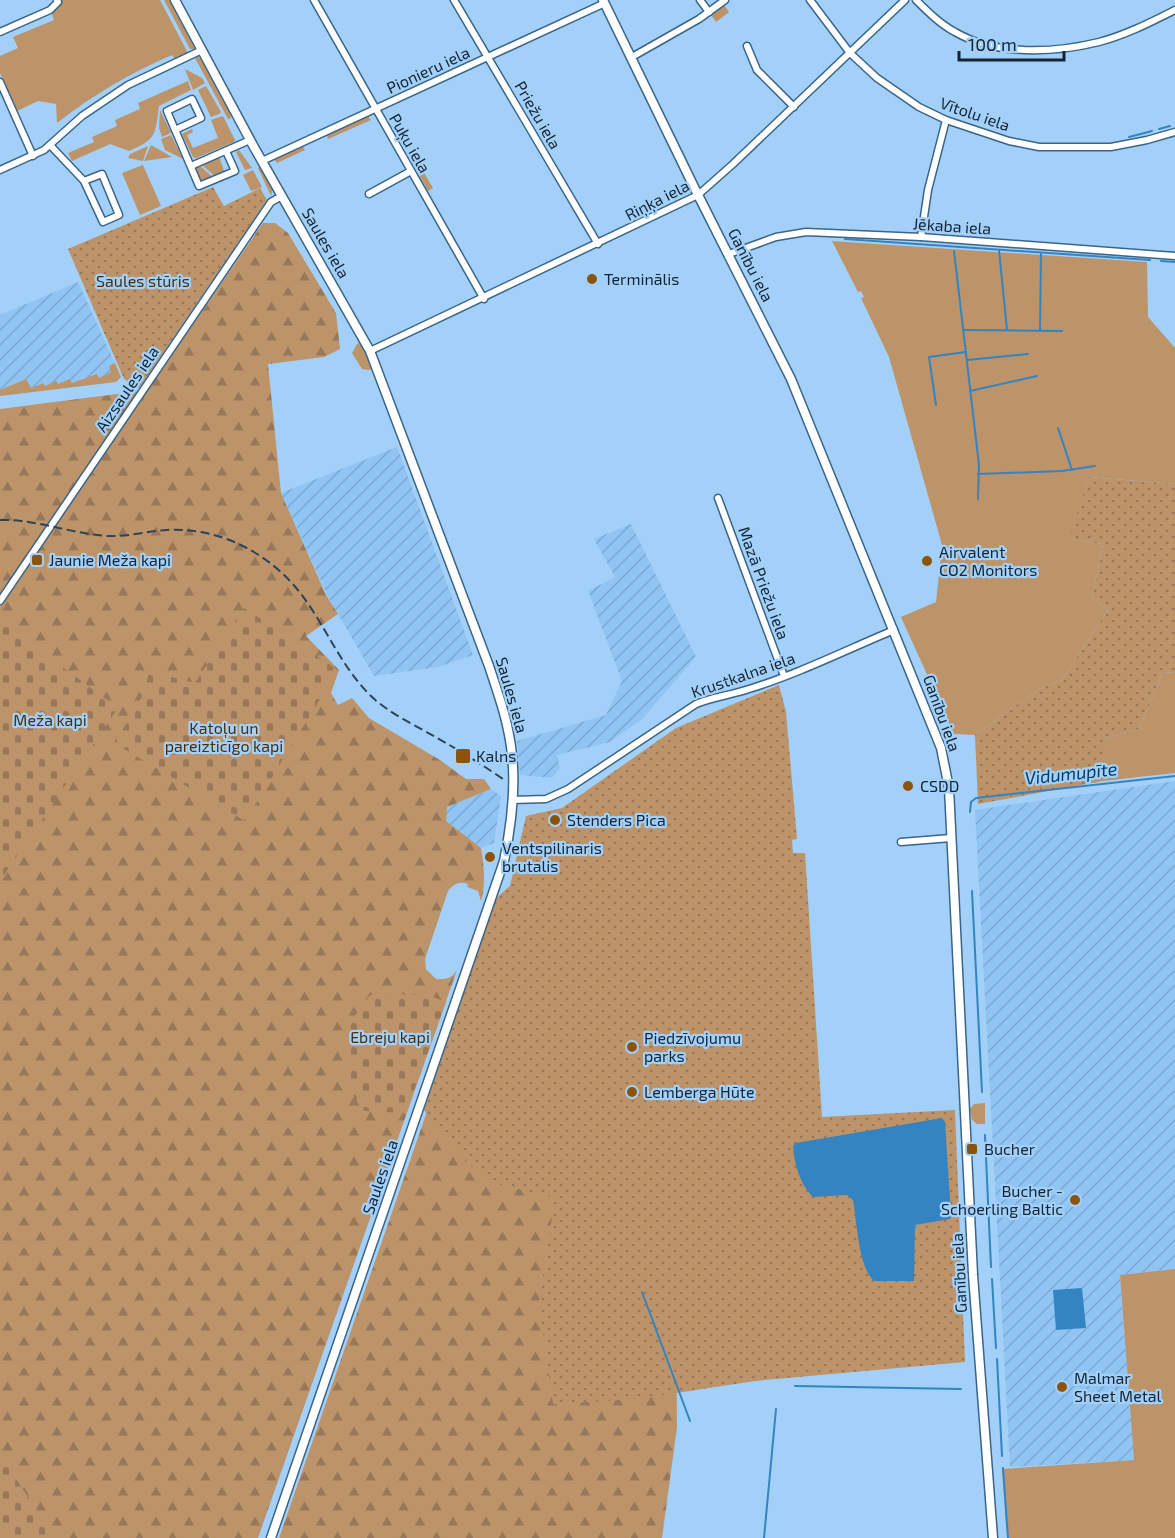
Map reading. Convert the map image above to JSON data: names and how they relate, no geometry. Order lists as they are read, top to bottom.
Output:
{
  "streets": {
    "street": [
      "Pionieru iela",
      "Vītolu iela",
      "Priežu iela",
      "Puķu iela",
      "Riņķa iela",
      "Jēkaba iela",
      "Saules iela",
      "Ganību iela",
      "Aizsaules iela",
      "Mazā Priežu iela",
      "Krustkalna iela"
    ]
  },
  "crossings": [
    ["Pionieru iela", "Priežu iela"],
    ["Pionieru iela", "Puķu iela"],
    ["Pionieru iela", "Saules iela"],
    ["Pionieru iela", "Ganību iela"],
    ["Vītolu iela", "Riņķa iela"],
    ["Priežu iela", "Riņķa iela"],
    ["Puķu iela", "Riņķa iela"],
    ["Riņķa iela", "Saules iela"],
    ["Riņķa iela", "Ganību iela"],
    ["Jēkaba iela", "Ganību iela"],
    ["Saules iela", "Aizsaules iela"],
    ["Saules iela", "Krustkalna iela"],
    ["Ganību iela", "Krustkalna iela"],
    ["Mazā Priežu iela", "Krustkalna iela"]
  ],
  "water": ["Vidumupīte"],
  "parks": [
    "Saules stūris",
    "Meža kapi",
    "Katoļu un pareizticīgo kapi",
    "Ebreju kapi"
  ],
  "places": {
    "other": [
      "Terminālis",
      "Airvalent CO2 Monitors",
      "CSDD",
      "Stenders Pica",
      "Ventspilinaris brutalis",
      "Piedzīvojumu parks",
      "Lemberga Hūte",
      "Bucher - Schoerling Baltic",
      "Malmar Sheet Metal"
    ],
    "transit": ["Jaunie Meža kapi", "Kalns", "Bucher"]
  },
  "scale_bar": "100 m"
}
